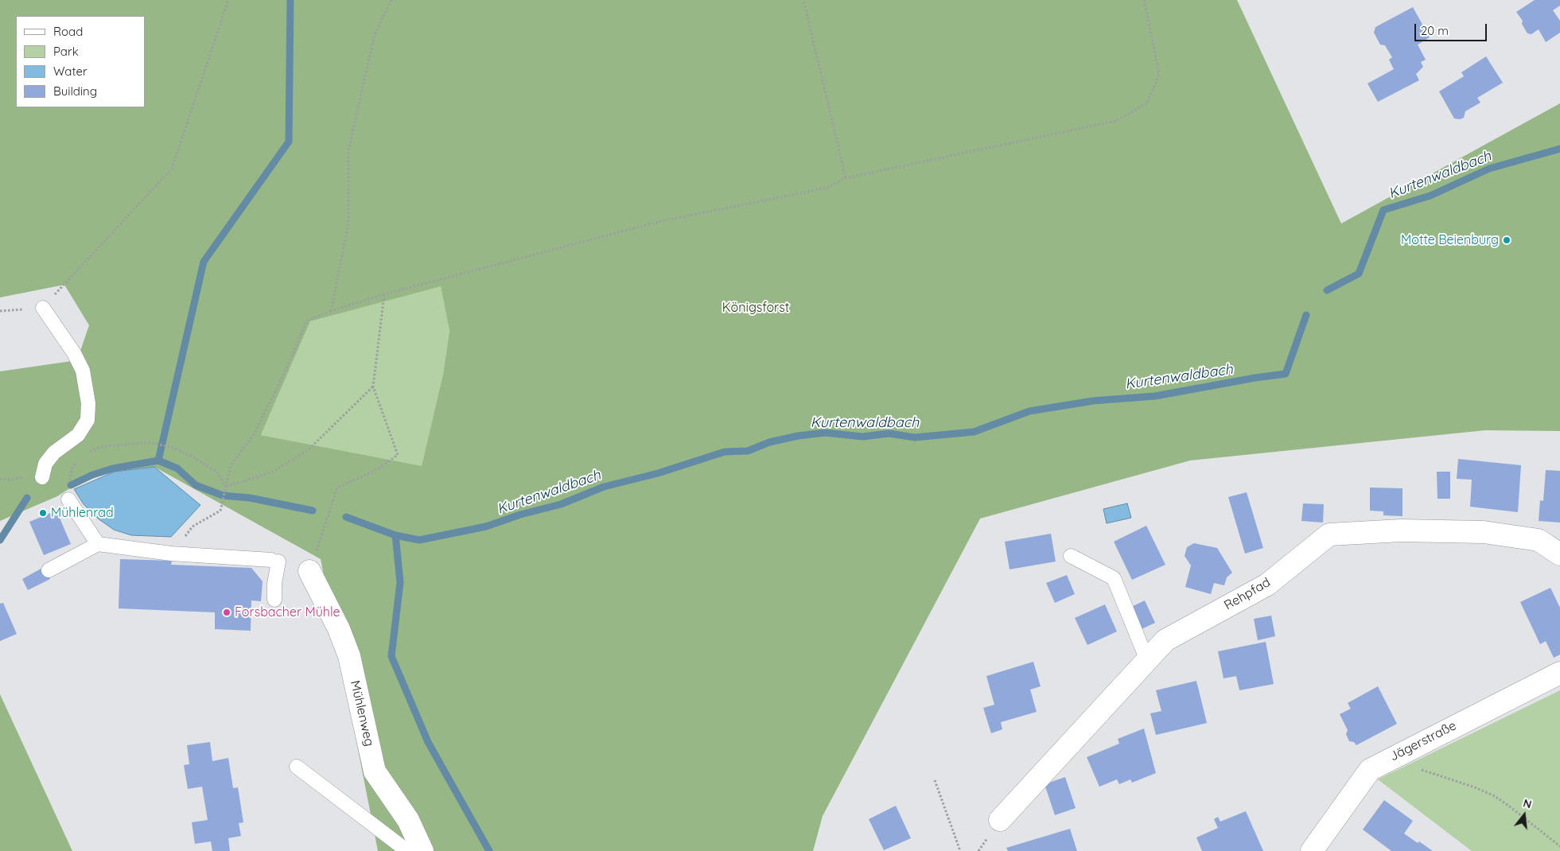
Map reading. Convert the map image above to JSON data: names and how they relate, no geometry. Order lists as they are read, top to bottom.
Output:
{
  "streets": {
    "street": ["Rehpfad", "Mühlenweg", "Jägerstraße"]
  },
  "water": ["Kurtenwaldbach"],
  "parks": ["Königsforst"],
  "places": ["Motte Beienburg", "Mühlenrad", "Forsbacher Mühle"],
  "legend": [
    "Road",
    "Park",
    "Water",
    "Building"
  ],
  "scale_bar": "20 m",
  "north": "top"
}
